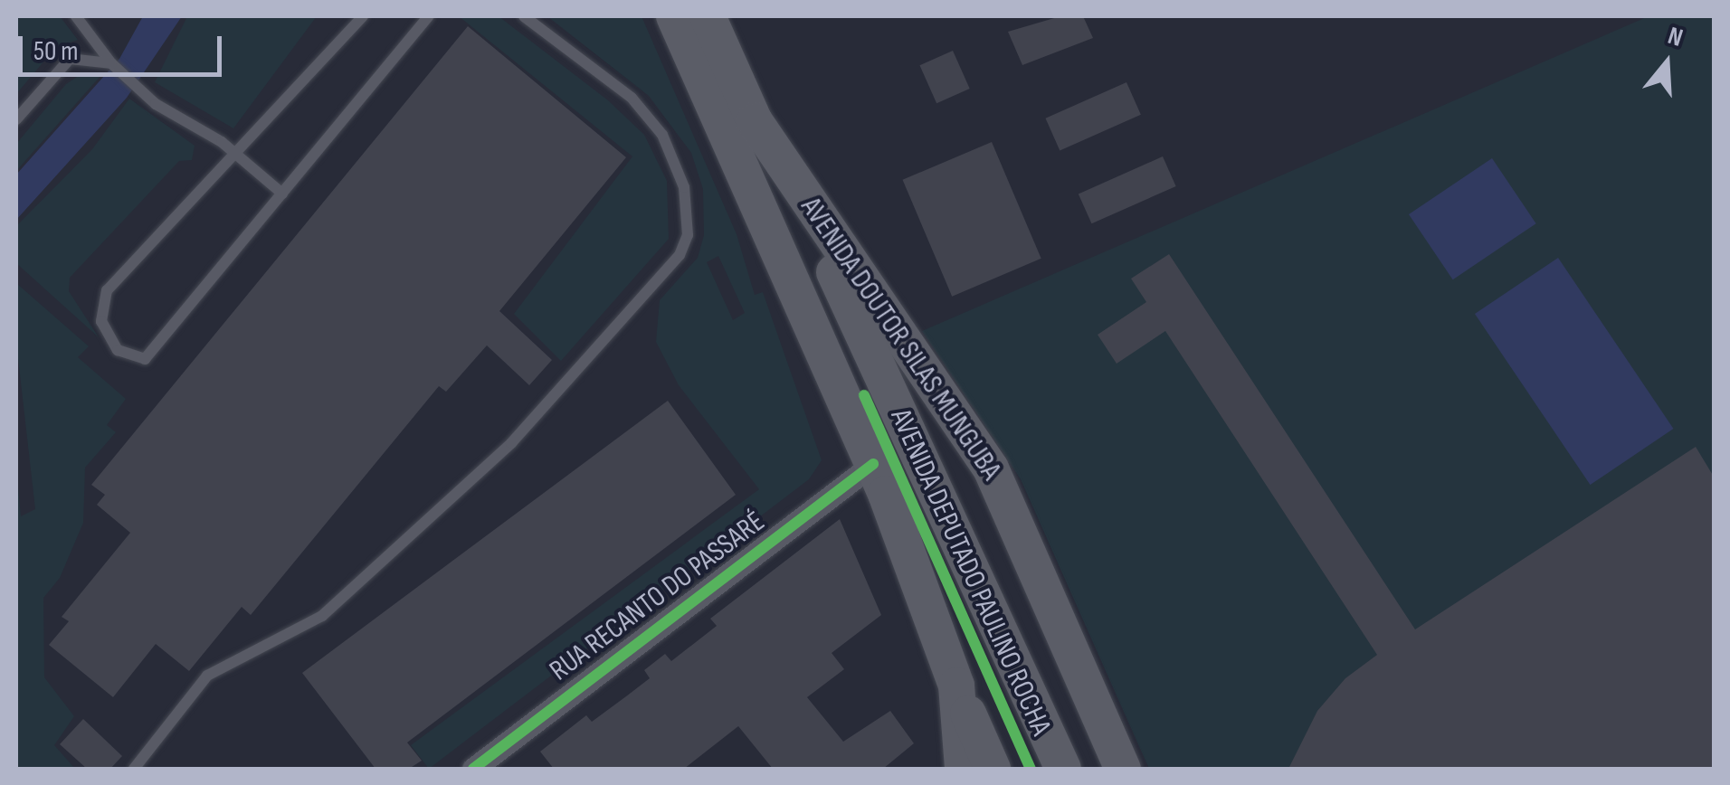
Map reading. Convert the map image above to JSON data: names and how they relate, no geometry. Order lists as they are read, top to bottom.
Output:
{
  "streets": {
    "main road": ["AVENIDA DOUTOR SILAS MUNGUBA"],
    "street": ["RUA RECANTO DO PASSARÉ"],
    "cycle path": ["AVENIDA DEPUTADO PAULINO ROCHA"]
  },
  "crossings": [
    ["AVENIDA DOUTOR SILAS MUNGUBA", "RUA RECANTO DO PASSARÉ"]
  ],
  "scale_bar": "50 m",
  "north": "top"
}
